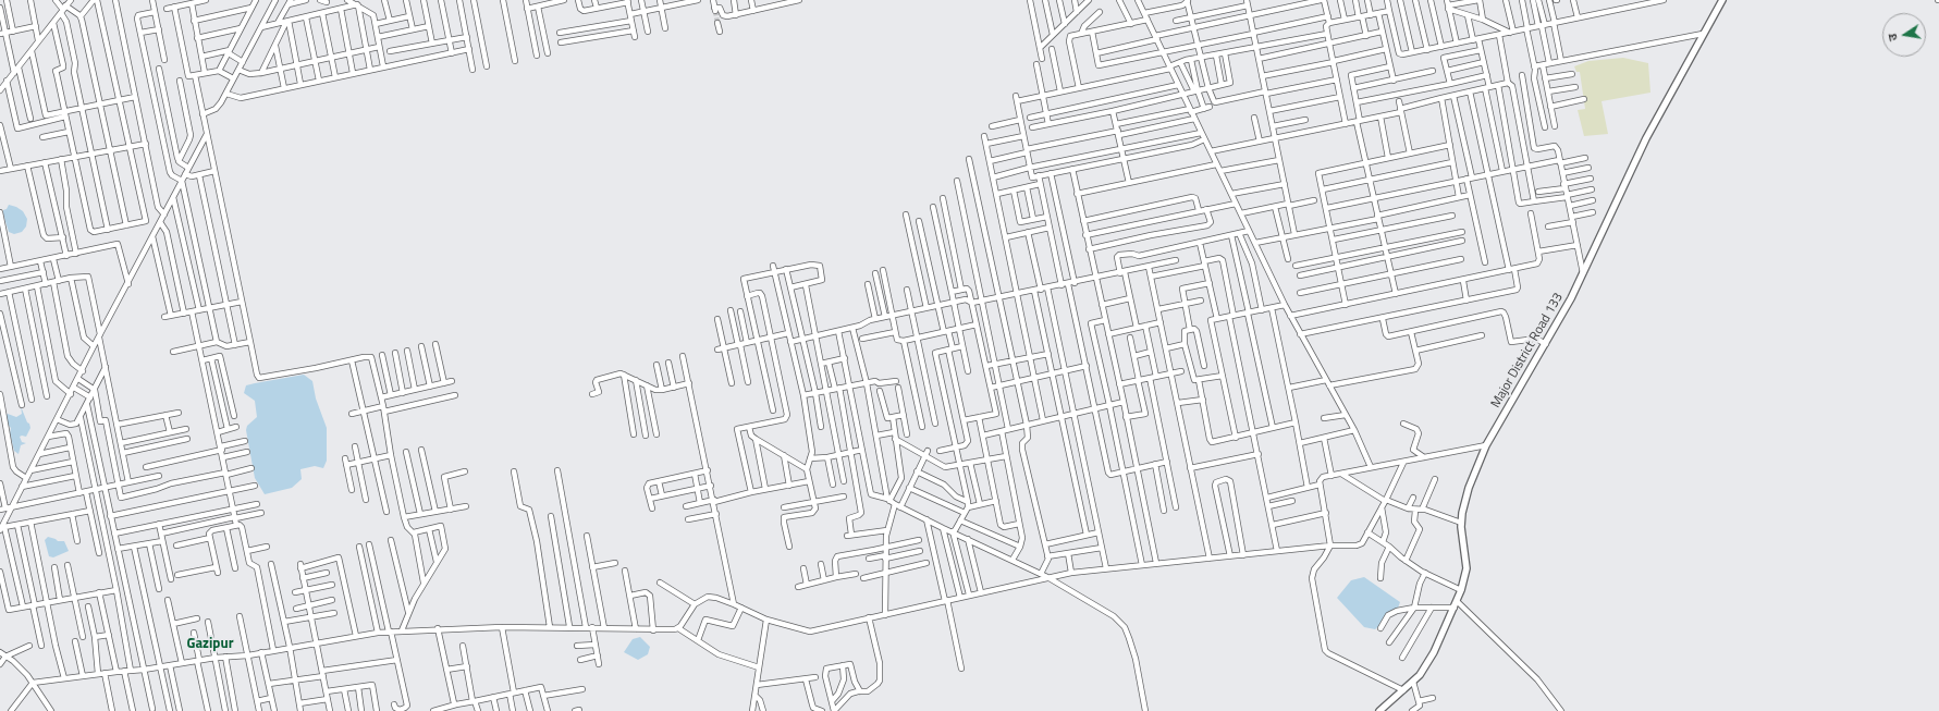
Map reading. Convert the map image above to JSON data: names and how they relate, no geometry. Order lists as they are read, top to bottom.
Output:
{
  "streets": {
    "main road": ["Major District Road 133"]
  },
  "districts": ["Gazipur"],
  "north": "left"
}
